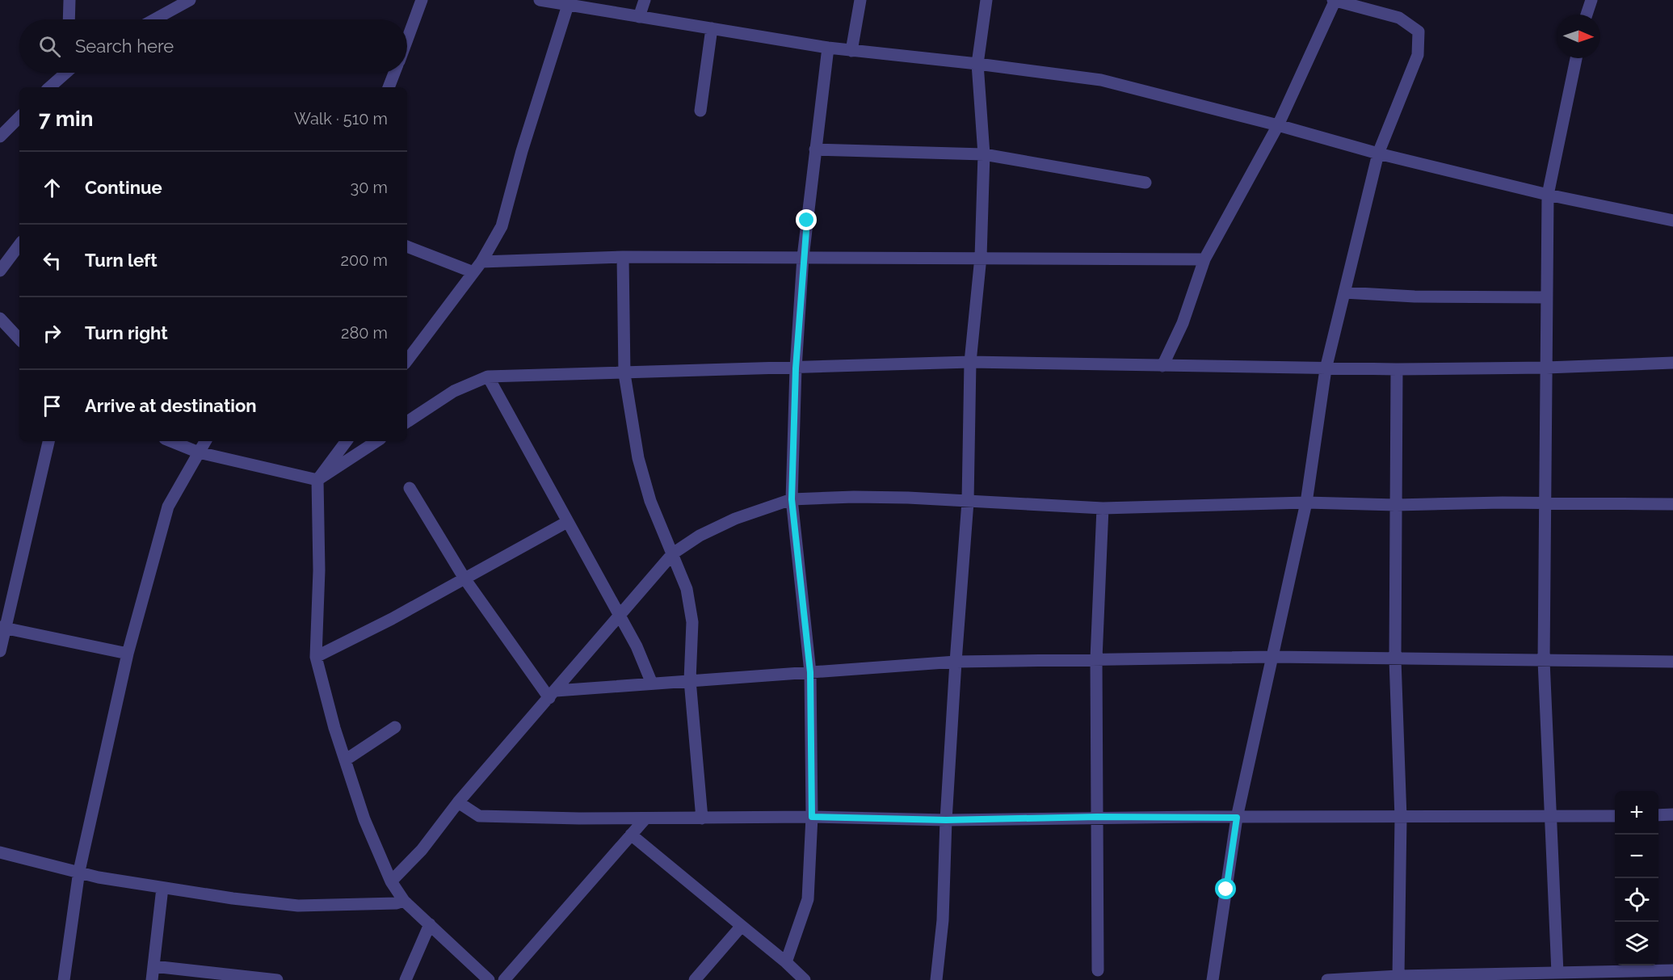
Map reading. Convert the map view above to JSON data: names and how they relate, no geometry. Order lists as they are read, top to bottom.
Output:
{
  "north": "right",
  "page": {
    "search": "Search here",
    "heading": ["7 min", "Walk · 510 m"],
    "list": [
      ["Continue", "30 m"],
      ["Turn left", "200 m"],
      ["Turn right", "280 m"],
      "Arrive at destination"
    ],
    "map_buttons": ["+", "−"]
  }
}
